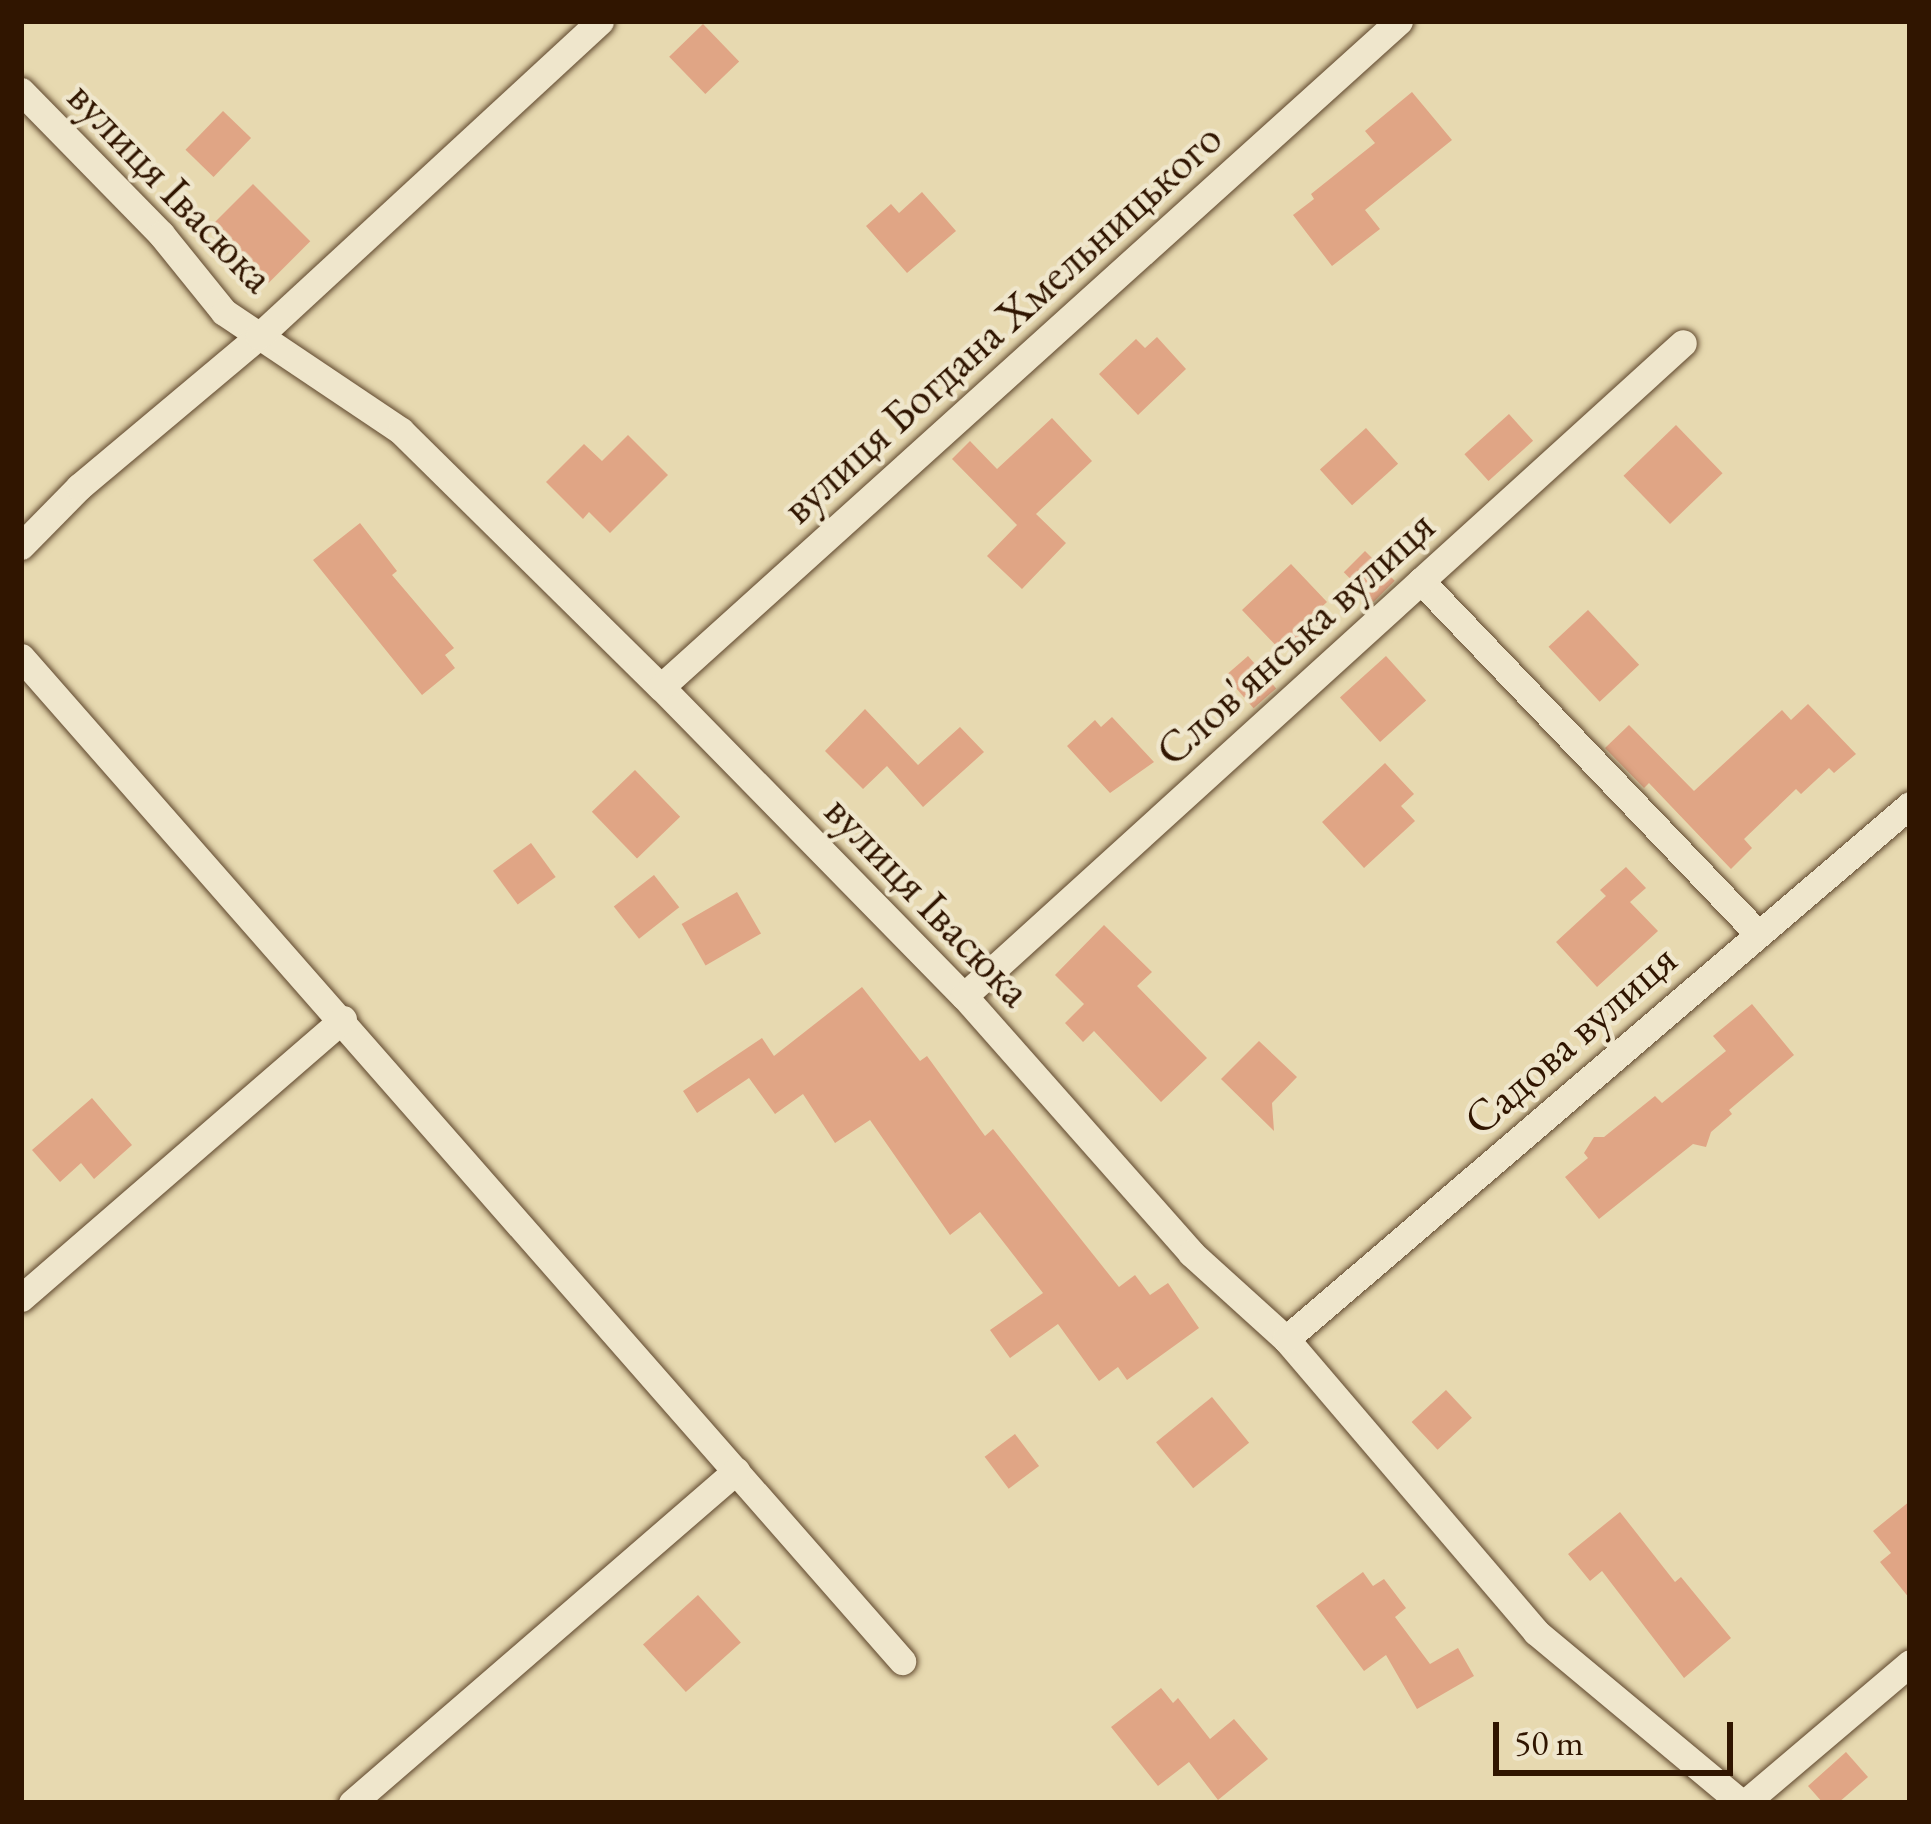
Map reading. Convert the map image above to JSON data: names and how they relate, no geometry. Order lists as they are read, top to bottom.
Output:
{
  "streets": {
    "street": [
      "вулиця Івасюка",
      "вулиця Богдана Хмельницького",
      "Слов'янська вулиця",
      "Садова вулиця"
    ]
  },
  "crossings": [
    ["вулиця Івасюка", "вулиця Богдана Хмельницького"],
    ["вулиця Івасюка", "Слов'янська вулиця"],
    ["вулиця Івасюка", "Садова вулиця"]
  ],
  "scale_bar": "50 m"
}
